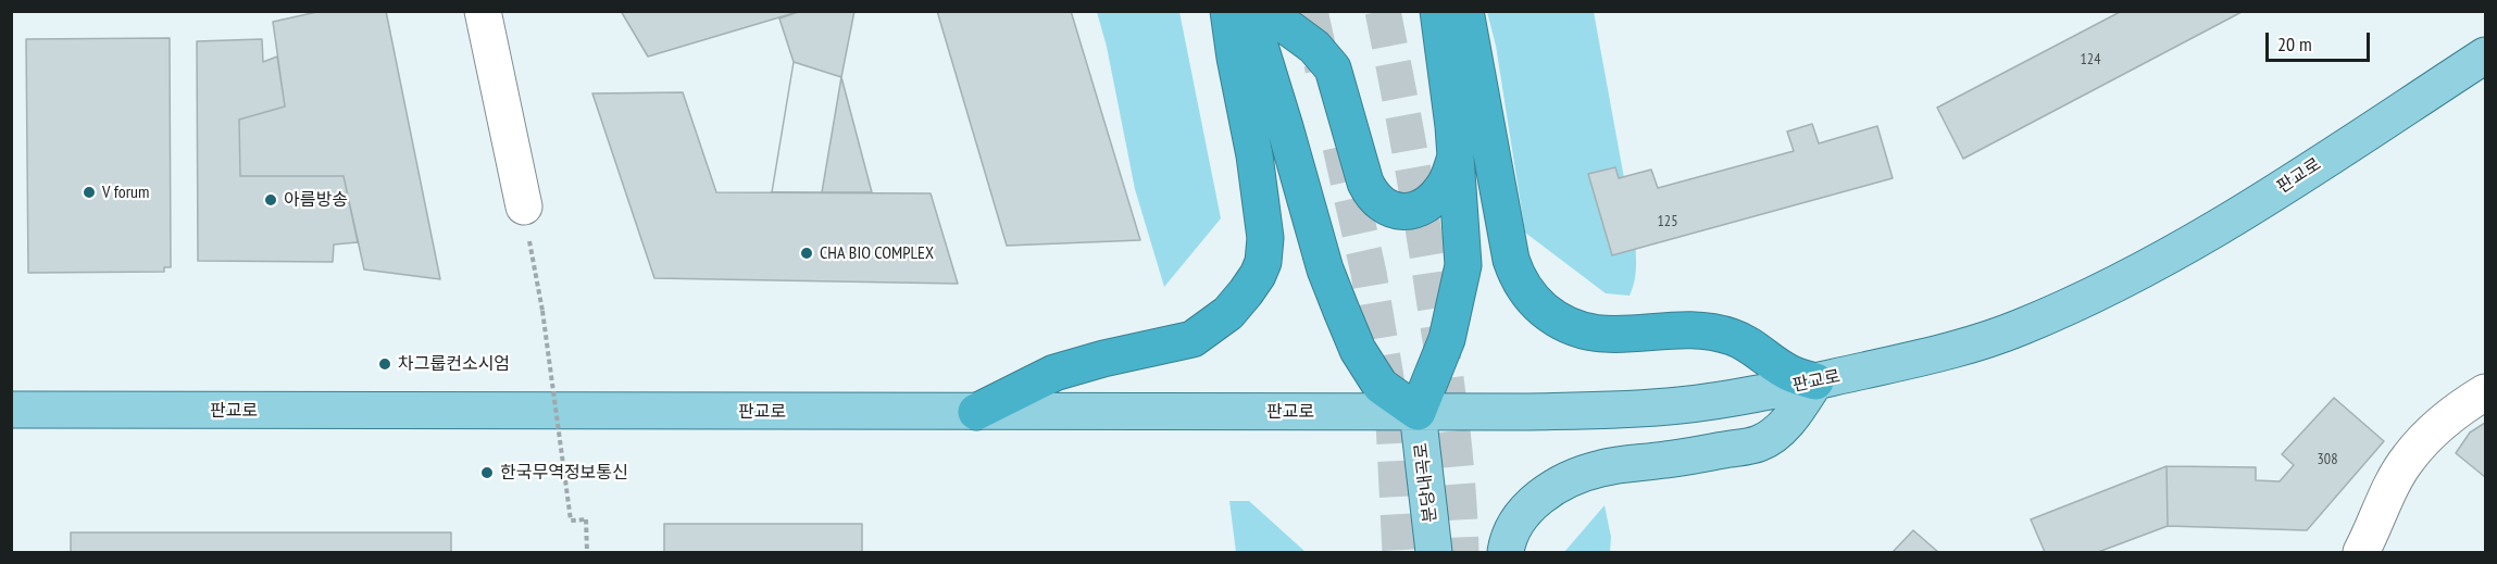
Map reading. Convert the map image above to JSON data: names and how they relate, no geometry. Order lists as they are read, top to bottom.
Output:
{
  "streets": {
    "main road": ["판교로", "분당내곡로"]
  },
  "crossings": [
    ["판교로", "분당내곡로"]
  ],
  "places": [
    "V forum",
    "아름방송",
    "CHA BIO COMPLEX",
    "차그룹컨소시엄",
    "한국무역정보통신"
  ],
  "house_numbers": ["124", "125", "308"],
  "scale_bar": "20 m"
}
